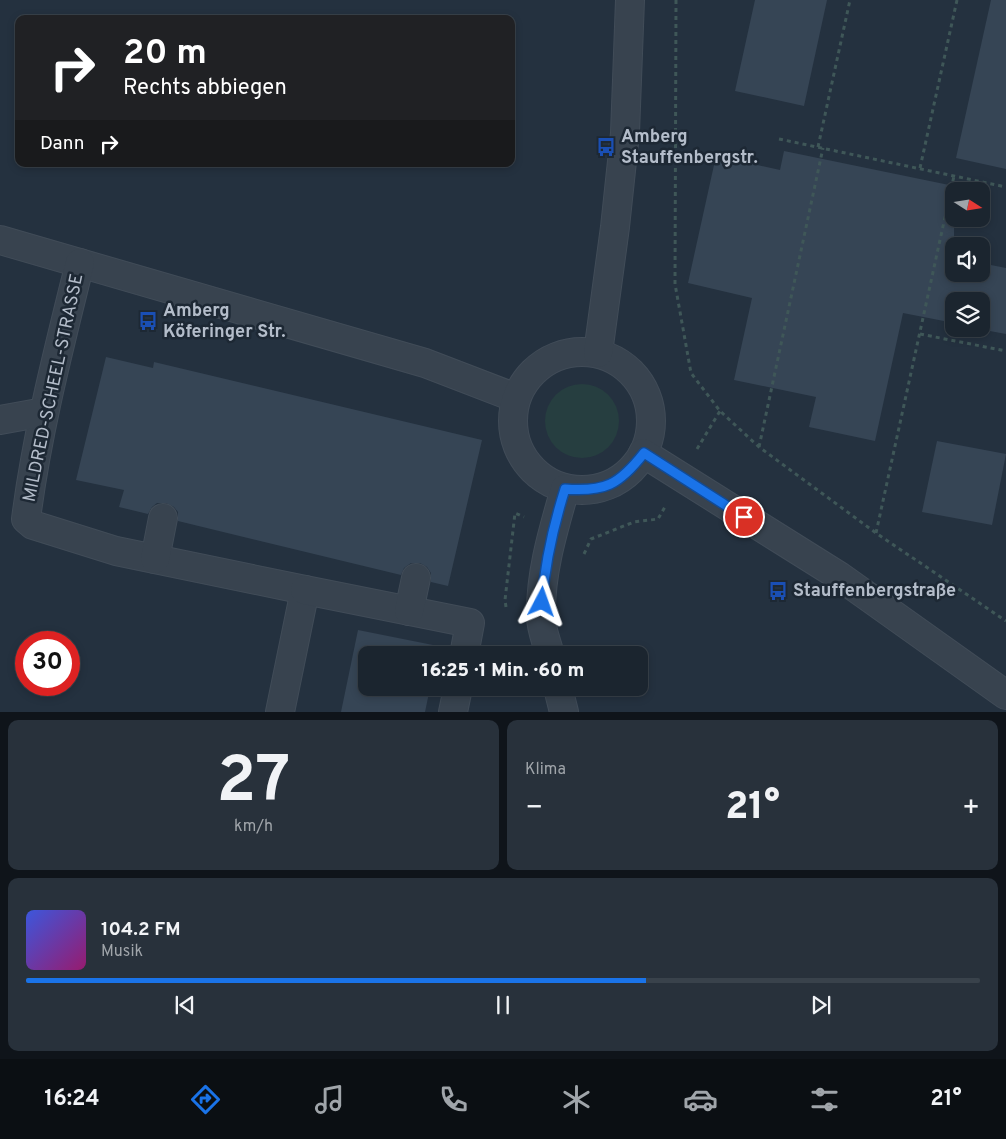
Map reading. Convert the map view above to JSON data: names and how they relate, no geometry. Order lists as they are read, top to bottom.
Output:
{
  "streets": {
    "street": ["MILDRED-SCHEEL-STRASSE"]
  },
  "places": {
    "bus stop": ["Amberg Stauffenbergstr.", "Amberg Köferinger Str.", "Stauffenbergstraße"]
  },
  "north": "right",
  "page": {
    "turn": ["20 m", "Rechts abbiegen"],
    "then": "Dann",
    "limit": "30",
    "trip": "16:25 · 1 Min. · 60 m",
    "tile": [
      ["27", "km/h"],
      "Klima"
    ],
    "heat": ["−", "21°", "+"],
    "song": ["104.2 FM", "Musik"],
    "tabs": ["16:24", "21°"]
  }
}
